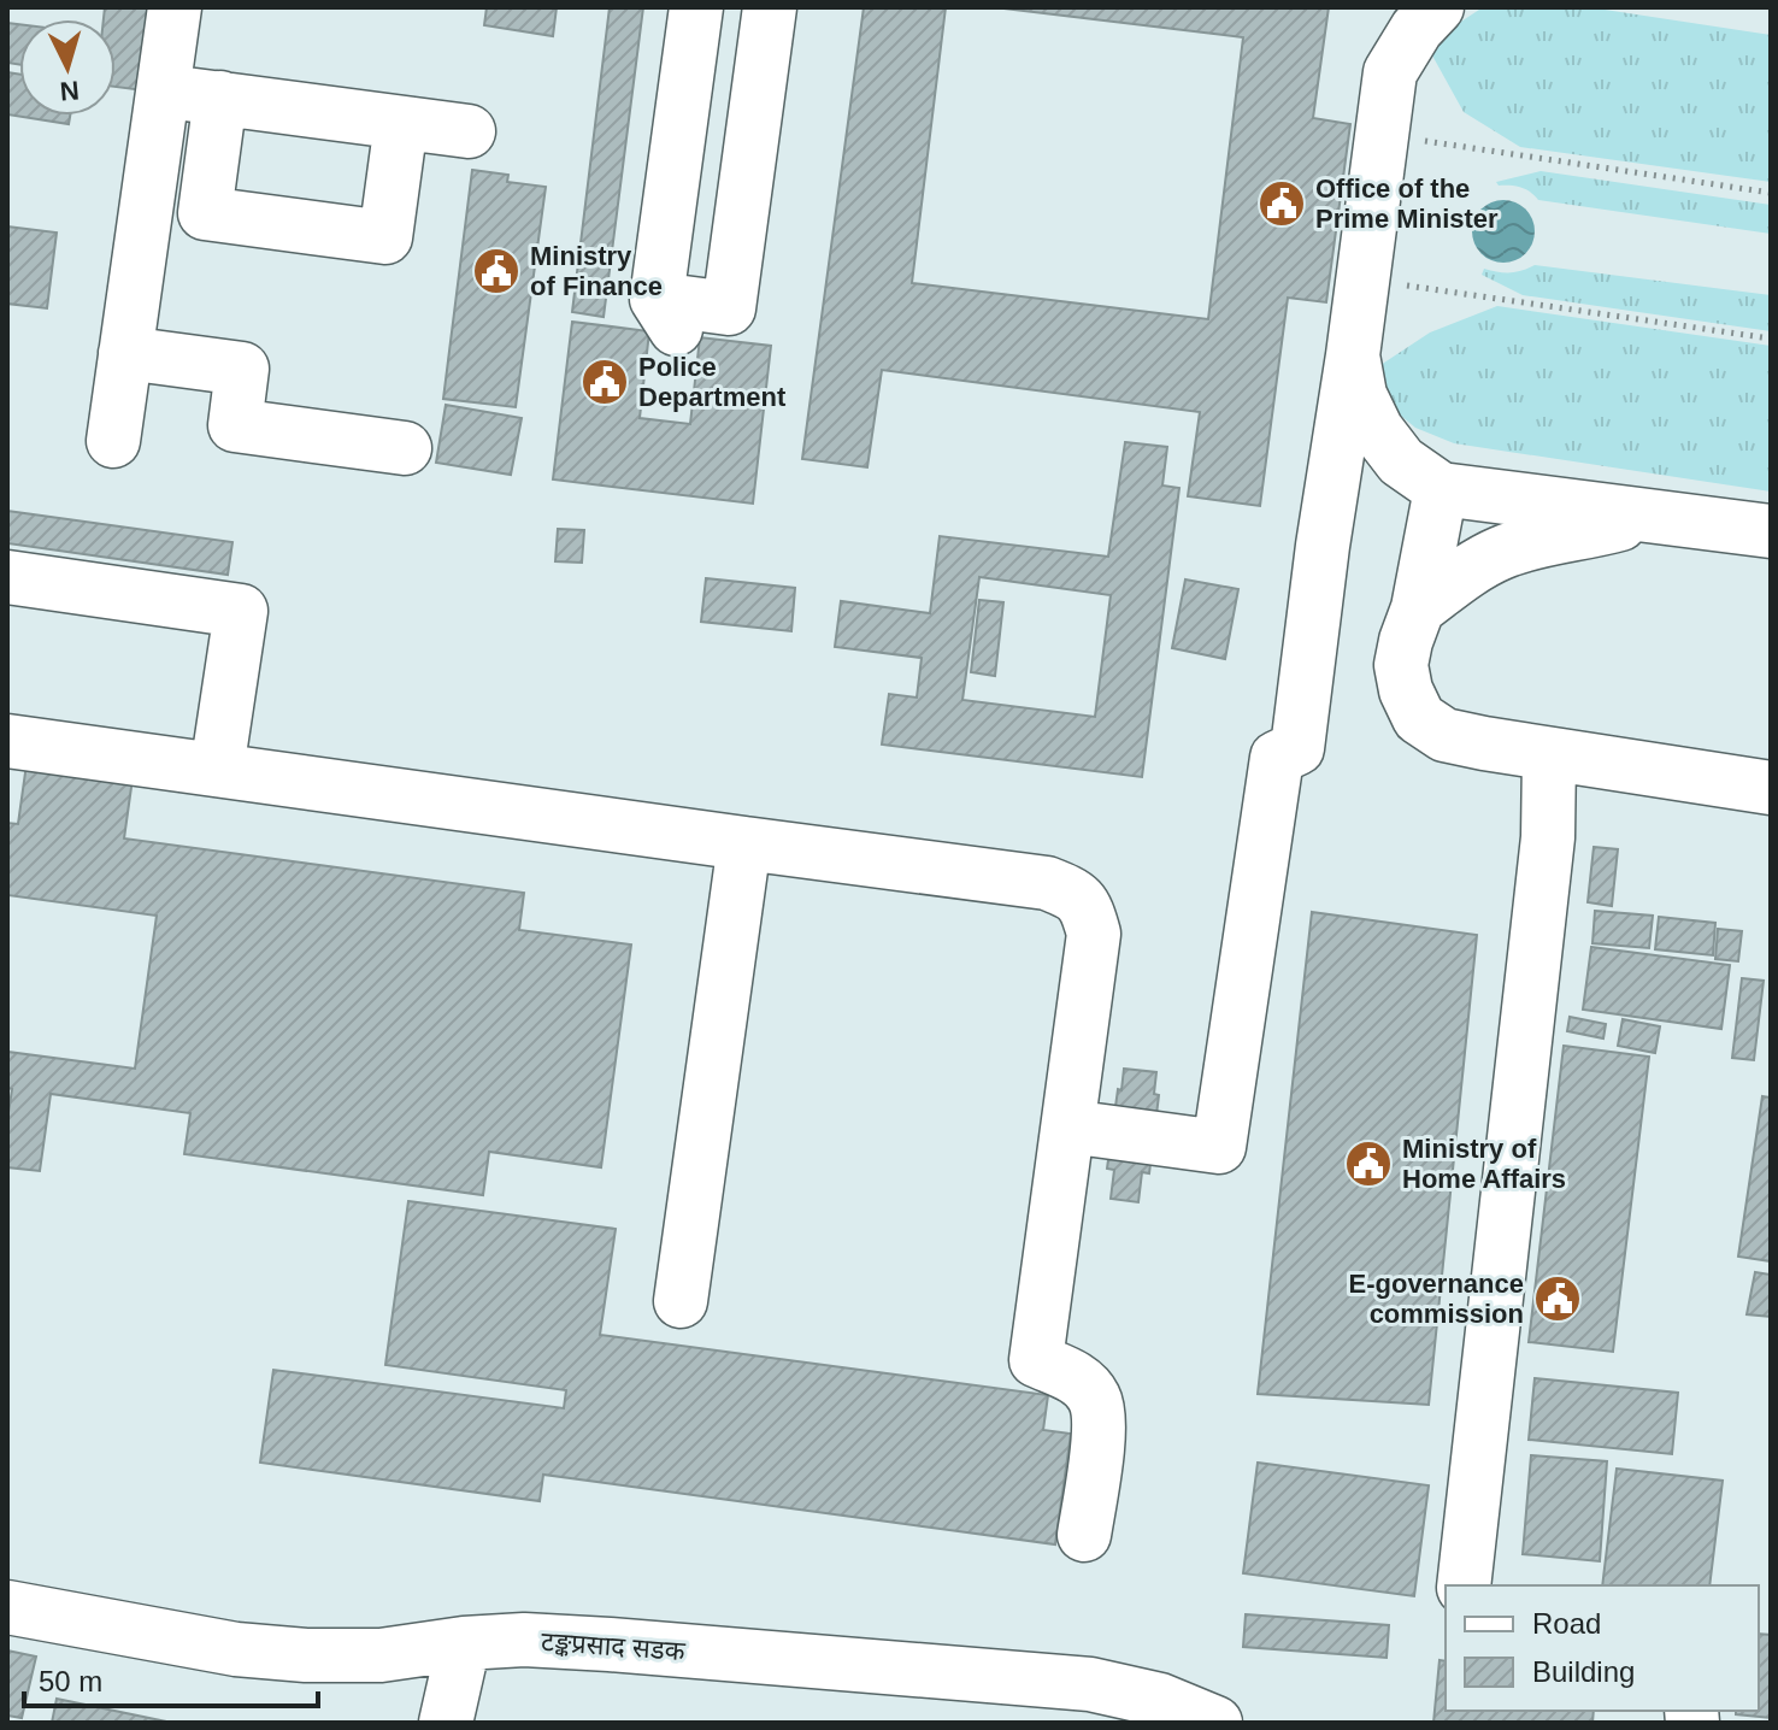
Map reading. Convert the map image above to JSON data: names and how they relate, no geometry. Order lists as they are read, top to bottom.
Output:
{
  "streets": {
    "street": ["टङ्कप्रसाद सडक"]
  },
  "places": {
    "public building": [
      "Office of the Prime Minister",
      "Ministry of Finance",
      "Police Department",
      "Ministry of Home Affairs",
      "E-governance commission"
    ]
  },
  "legend": ["Road", "Building"],
  "scale_bar": "50 m",
  "north": "bottom"
}
